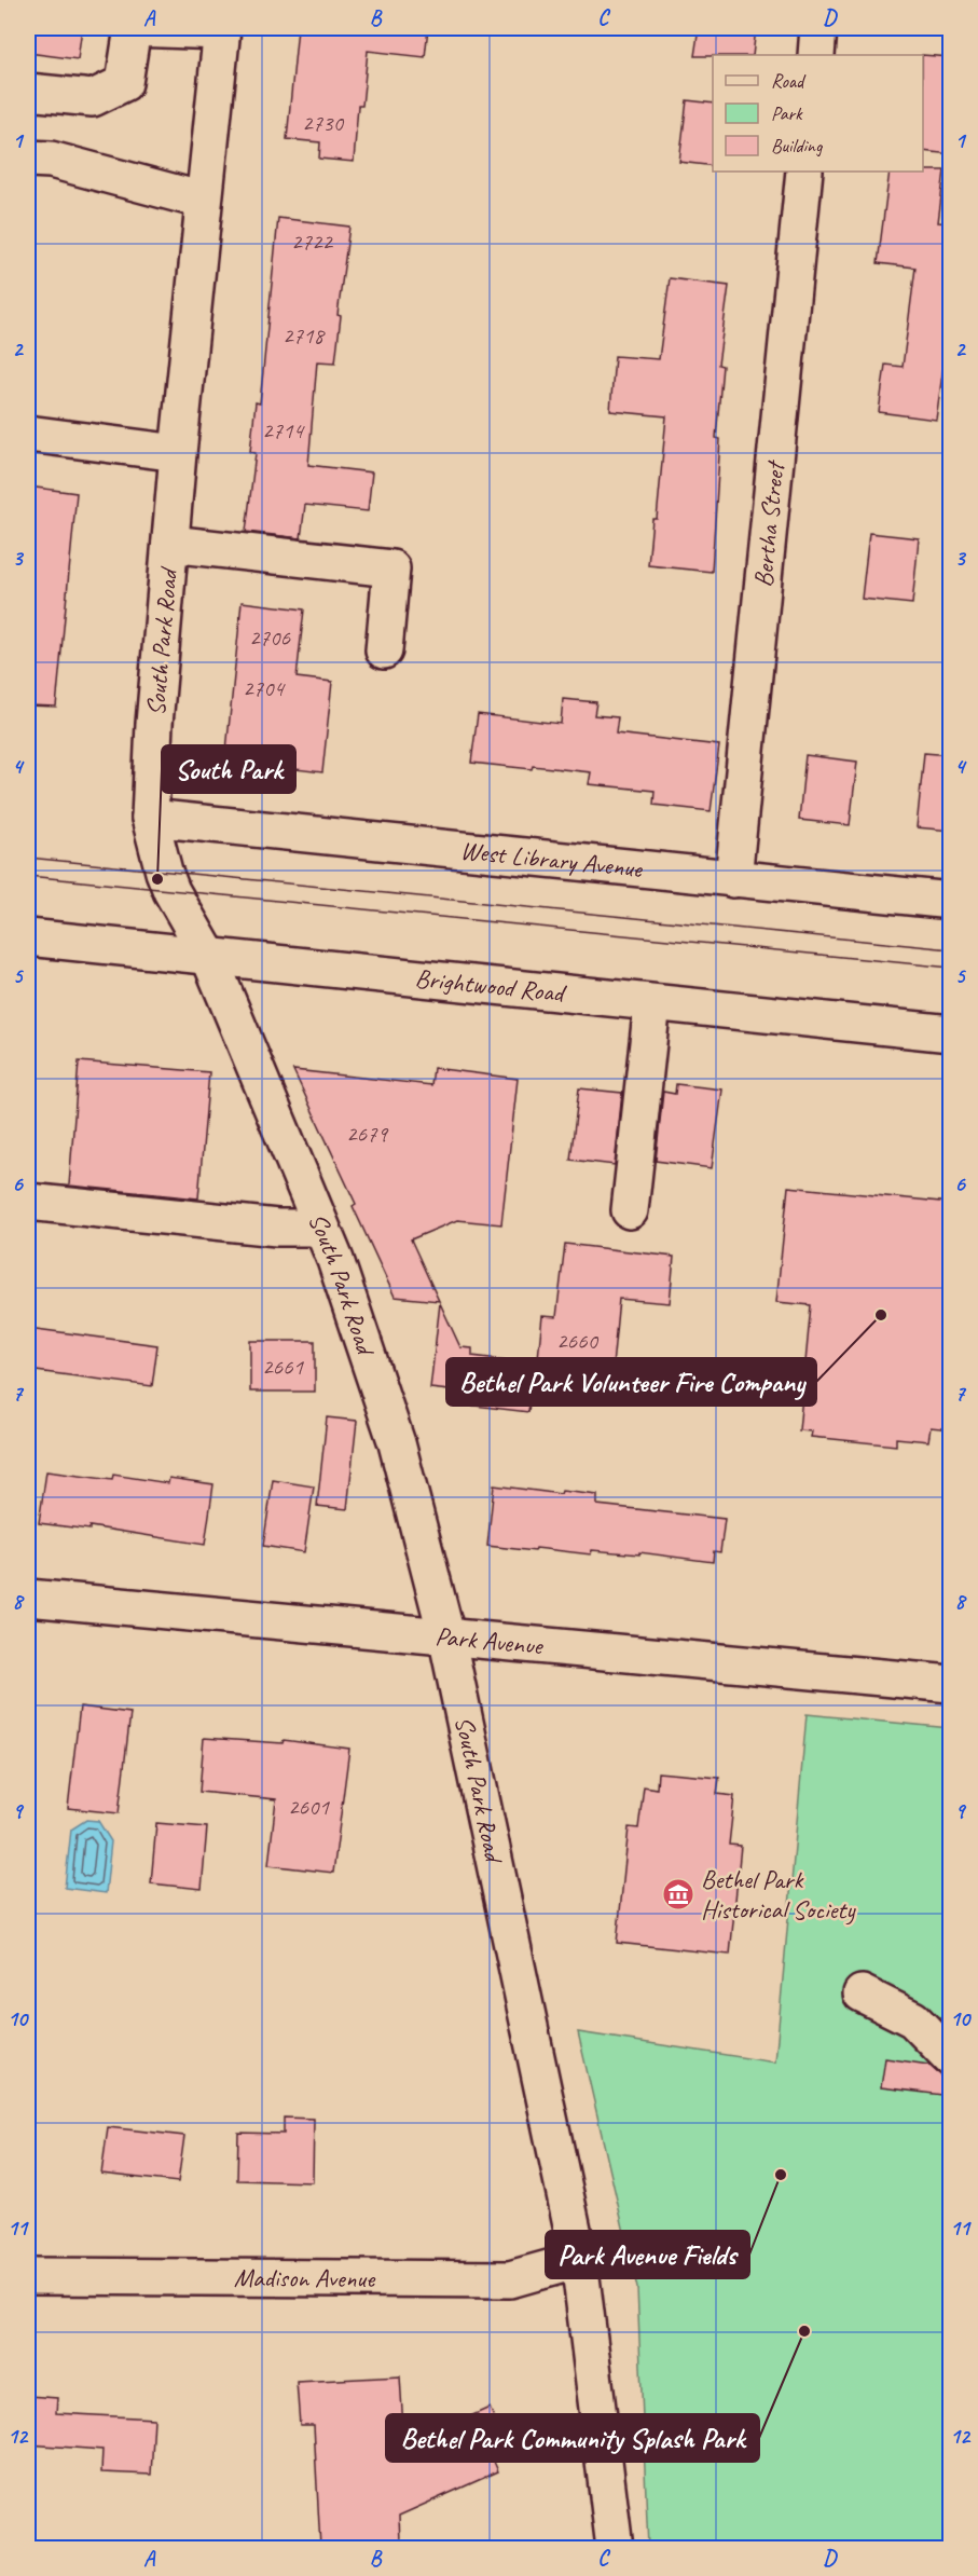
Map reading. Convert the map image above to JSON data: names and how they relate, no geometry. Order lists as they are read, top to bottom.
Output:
{
  "streets": {
    "street": [
      "Bertha Street",
      "South Park Road",
      "West Library Avenue",
      "Brightwood Road",
      "Park Avenue",
      "Madison Avenue"
    ]
  },
  "crossings": [
    ["Bertha Street", "West Library Avenue"],
    ["South Park Road", "West Library Avenue"],
    ["South Park Road", "Brightwood Road"],
    ["South Park Road", "Park Avenue"],
    ["South Park Road", "Madison Avenue"]
  ],
  "places": {
    "other": [
      "South Park",
      "Bethel Park Volunteer Fire Company",
      "Park Avenue Fields",
      "Bethel Park Community Splash Park"
    ],
    "museum": ["Bethel Park Historical Society"]
  },
  "house_numbers": [
    "2730",
    "2722",
    "2718",
    "2714",
    "2706",
    "2704",
    "2679",
    "2660",
    "2661",
    "2601"
  ],
  "legend": ["Road", "Park", "Building"],
  "grid": {
    "columns": [
      "A",
      "B",
      "C",
      "D"
    ],
    "rows": [
      "1",
      "2",
      "3",
      "4",
      "5",
      "6",
      "7",
      "8",
      "9",
      "10",
      "11",
      "12"
    ]
  }
}
